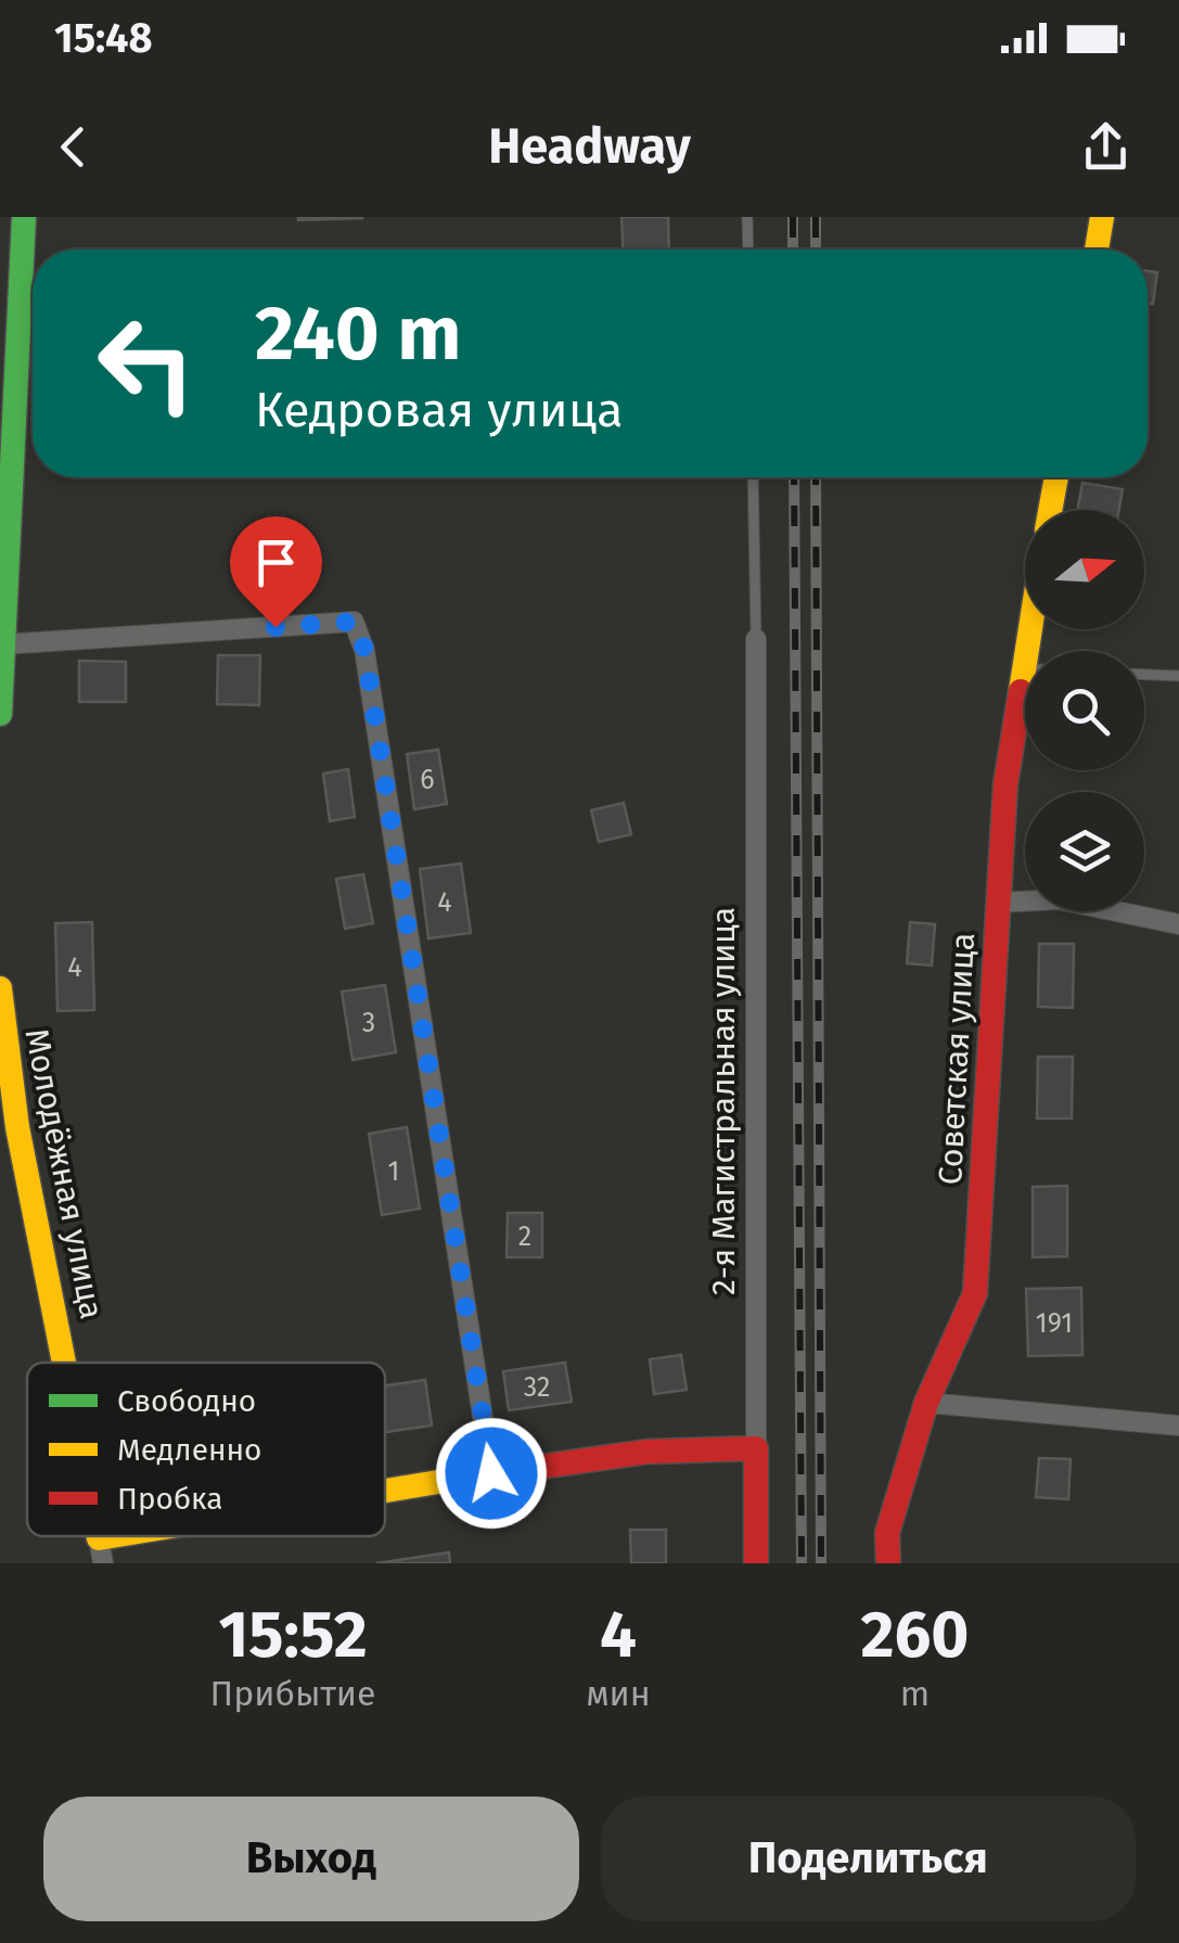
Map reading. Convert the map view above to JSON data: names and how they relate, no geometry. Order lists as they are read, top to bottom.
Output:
{
  "streets": {
    "street": ["Советская улица", "2-я Магистральная улица", "Молодёжная улица"]
  },
  "house_numbers": [
    "6",
    "4",
    "4",
    "3",
    "1",
    "2",
    "191",
    "32"
  ],
  "legend": ["Свободно", "Медленно", "Пробка"],
  "north": "right",
  "page": {
    "status": "15:48",
    "header": "Headway",
    "turn": ["240 m", "Кедровая улица"],
    "eta": [
      "15:52",
      "Прибытие",
      "4",
      "мин",
      "260",
      "m"
    ],
    "buttons": ["Выход", "Поделиться"]
  }
}
